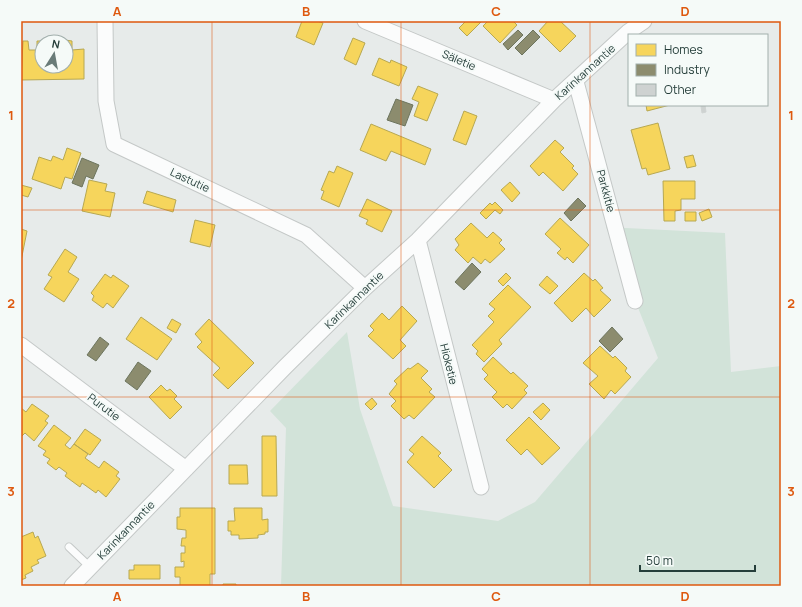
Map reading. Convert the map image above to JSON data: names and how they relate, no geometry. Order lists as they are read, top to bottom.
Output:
{
  "streets": {
    "street": [
      "Säletie",
      "Karinkannantie",
      "Lastutie",
      "Parkkitie",
      "Hioketie",
      "Purutie"
    ]
  },
  "crossings": [
    ["Säletie", "Karinkannantie"],
    ["Karinkannantie", "Lastutie"],
    ["Karinkannantie", "Parkkitie"],
    ["Karinkannantie", "Hioketie"],
    ["Karinkannantie", "Purutie"]
  ],
  "legend": ["Homes", "Industry", "Other"],
  "scale_bar": "50 m",
  "north": "top",
  "grid": {
    "columns": [
      "A",
      "B",
      "C",
      "D"
    ],
    "rows": ["1", "2", "3"]
  }
}
